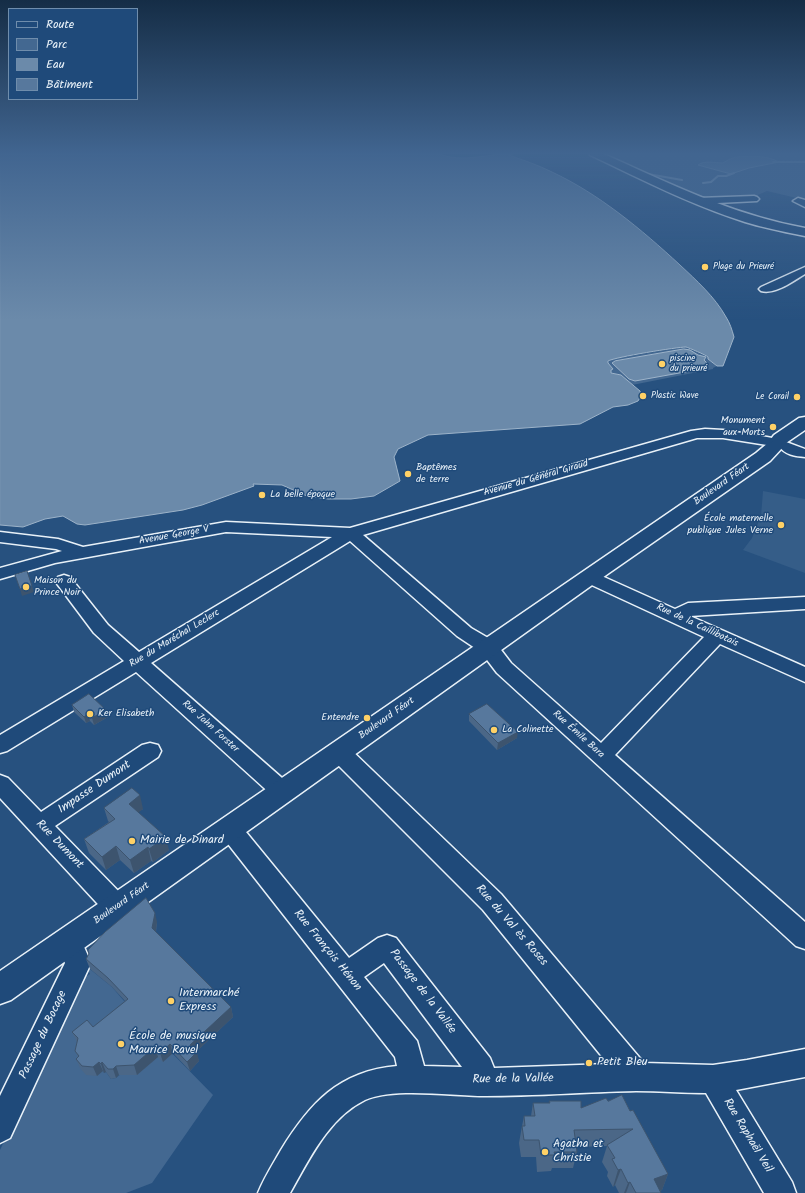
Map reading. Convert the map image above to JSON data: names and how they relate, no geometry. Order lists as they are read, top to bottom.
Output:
{
  "streets": {
    "main road": ["Boulevard Féart"],
    "street": [
      "Avenue du Général Giraud",
      "Avenue George V",
      "Rue de la Caillibotais",
      "Rue du Maréchal Leclerc",
      "Rue John Forster",
      "Rue Émile Bara",
      "Impasse Dumont",
      "Rue Dumont",
      "Rue du Val ès Roses",
      "Rue François Hénon",
      "Passage de la Vallée",
      "Passage du Bocage",
      "Rue de la Vallée",
      "Rue Raphaël Veil"
    ]
  },
  "crossings": [
    ["Avenue du Général Giraud", "Boulevard Féart"],
    ["Avenue du Général Giraud", "Avenue George V"],
    ["Avenue du Général Giraud", "Rue du Maréchal Leclerc"],
    ["Avenue du Général Giraud", "Rue Émile Bara"],
    ["Boulevard Féart", "Rue de la Caillibotais"],
    ["Boulevard Féart", "Rue John Forster"],
    ["Boulevard Féart", "Rue Émile Bara"],
    ["Boulevard Féart", "Rue Dumont"],
    ["Boulevard Féart", "Rue du Val ès Roses"],
    ["Boulevard Féart", "Rue François Hénon"],
    ["Boulevard Féart", "Passage du Bocage"],
    ["Avenue George V", "Rue du Maréchal Leclerc"],
    ["Avenue George V", "Rue Émile Bara"],
    ["Rue du Maréchal Leclerc", "Rue John Forster"],
    ["Rue du Maréchal Leclerc", "Rue Émile Bara"],
    ["Impasse Dumont", "Rue Dumont"],
    ["Rue du Val ès Roses", "Rue de la Vallée"],
    ["Rue François Hénon", "Passage de la Vallée"],
    ["Rue François Hénon", "Rue de la Vallée"],
    ["Passage de la Vallée", "Rue de la Vallée"],
    ["Rue de la Vallée", "Rue Raphaël Veil"]
  ],
  "places": [
    "Plage du Prieuré",
    "piscine du prieuré",
    "Plastic Wave",
    "Le Corail",
    "Monument aux Morts",
    "Baptêmes de terre",
    "La belle époque",
    "École maternelle publique Jules Verne",
    "Maison du Prince Noir",
    "Ker Elisabeth",
    "Entendre",
    "La Colinette",
    "Mairie de Dinard",
    "Intermarché Express",
    "École de musique Maurice Ravel",
    "Petit Bleu",
    "Agatha et Christie"
  ],
  "legend": [
    "Route",
    "Parc",
    "Eau",
    "Bâtiment"
  ]
}
